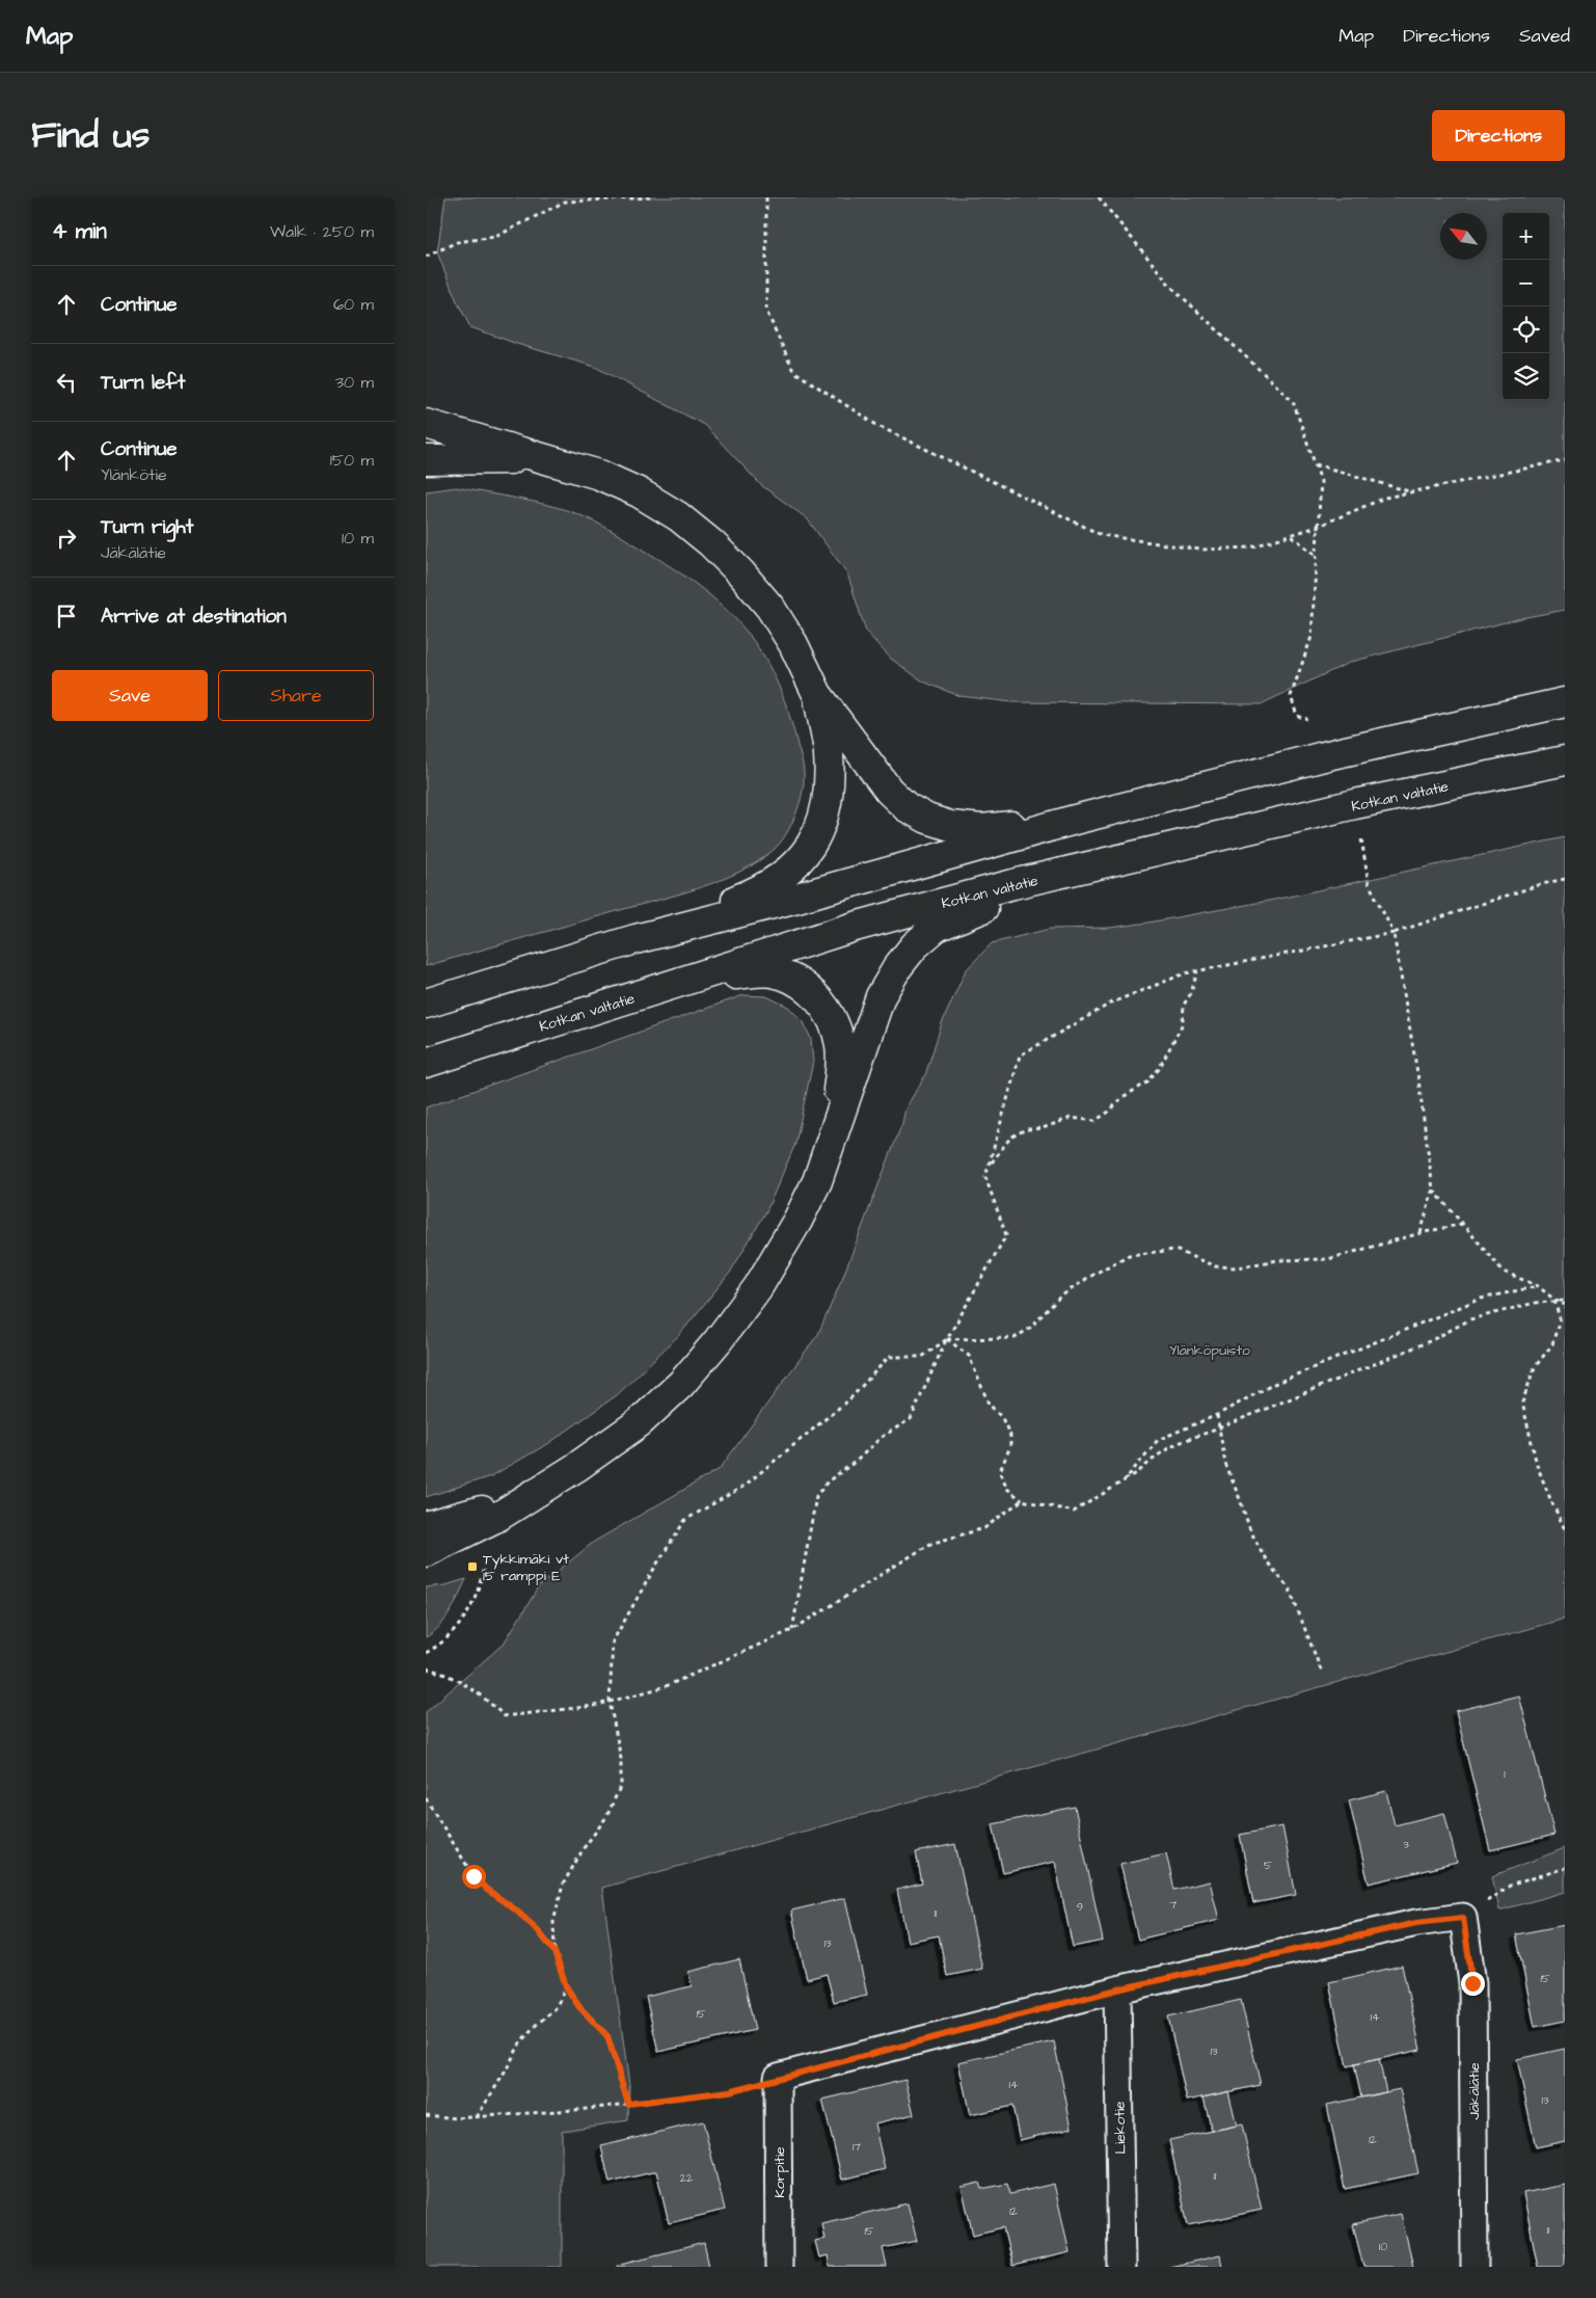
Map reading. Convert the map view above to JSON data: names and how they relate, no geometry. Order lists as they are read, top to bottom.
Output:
{
  "streets": {
    "highway": ["Kotkan valtatie"],
    "street": ["Jäkälätie", "Liekotie", "Korpitie"]
  },
  "parks": ["Ylänköpuisto"],
  "places": {
    "transit": ["Tykkimäki vt 15 ramppi E"]
  },
  "house_numbers": [
    "1",
    "3",
    "5",
    "7",
    "9",
    "11",
    "13",
    "15",
    "15",
    "14",
    "13",
    "14",
    "13",
    "12",
    "17",
    "11",
    "22",
    "12",
    "11",
    "15",
    "10"
  ],
  "north": "top left",
  "page": {
    "header": "Map",
    "nav": ["Map", "Directions", "Saved"],
    "title": "Find us",
    "buttons": [
      "Directions",
      ["Save", "Share"]
    ],
    "heading": ["4 min", "Walk · 250 m"],
    "map_buttons": ["+", "−"],
    "list": [
      ["Continue", "60 m"],
      ["Turn left", "30 m"],
      ["Continue", "Ylänkötie", "150 m"],
      ["Turn right", "Jäkälätie", "10 m"],
      "Arrive at destination"
    ]
  }
}
